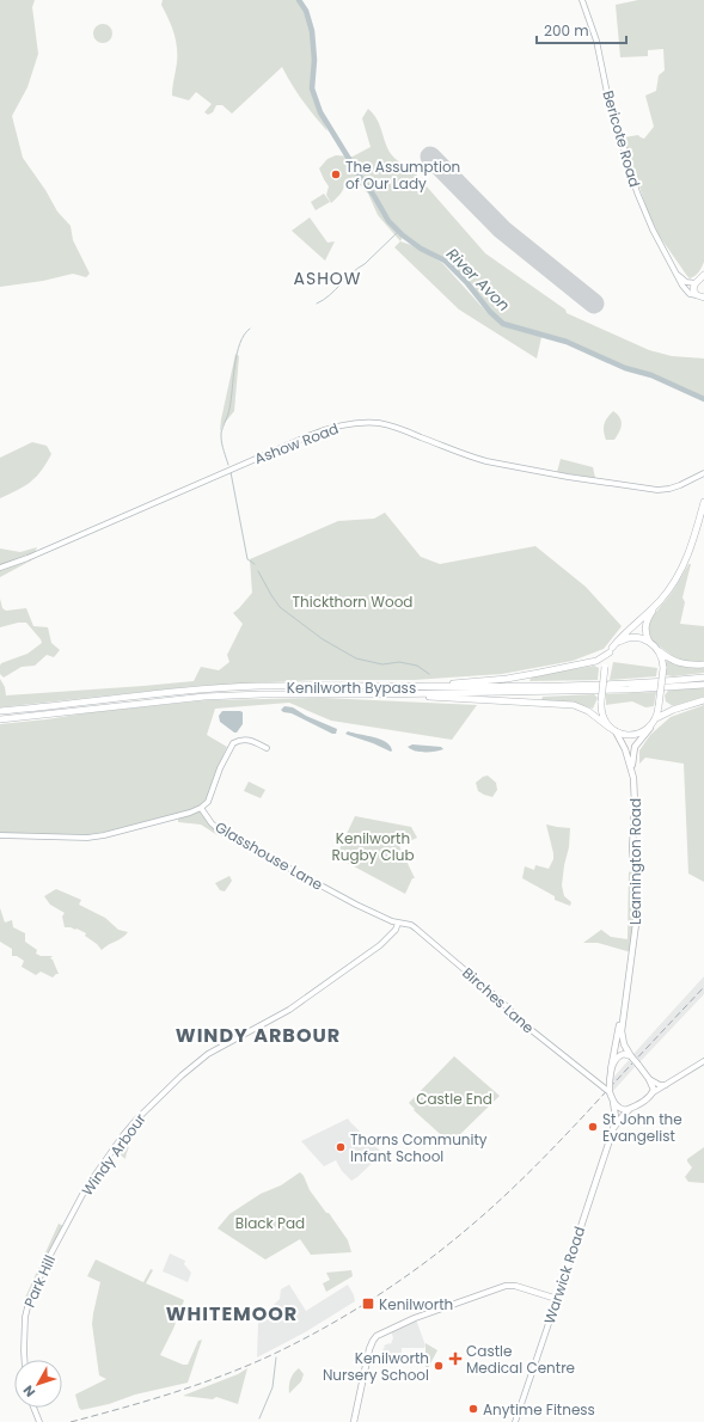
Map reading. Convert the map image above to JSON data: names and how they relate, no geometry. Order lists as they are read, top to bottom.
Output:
{
  "streets": {
    "highway": ["Kenilworth Bypass"],
    "main road": ["Leamington Road", "Warwick Road"],
    "street": [
      "Bericote Road",
      "Ashow Road",
      "Glasshouse Lane",
      "Birches Lane",
      "Windy Arbour",
      "Park Hill"
    ]
  },
  "crossings": [
    ["Glasshouse Lane", "Birches Lane"],
    ["Glasshouse Lane", "Windy Arbour"],
    ["Leamington Road", "Birches Lane"],
    ["Leamington Road", "Warwick Road"],
    ["Birches Lane", "Windy Arbour"],
    ["Birches Lane", "Warwick Road"],
    ["Windy Arbour", "Park Hill"]
  ],
  "districts": ["ASHOW", "WINDY ARBOUR", "WHITEMOOR"],
  "water": ["River Avon"],
  "parks": [
    "Thickthorn Wood",
    "Kenilworth Rugby Club",
    "Castle End",
    "Black Pad"
  ],
  "places": {
    "other": [
      "The Assumption of Our Lady",
      "St John the Evangelist",
      "Thorns Community Infant School",
      "Kenilworth Nursery School",
      "Anytime Fitness"
    ],
    "transit": ["Kenilworth"],
    "health": ["Castle Medical Centre"]
  },
  "scale_bar": "200 m",
  "north": "bottom left"
}
